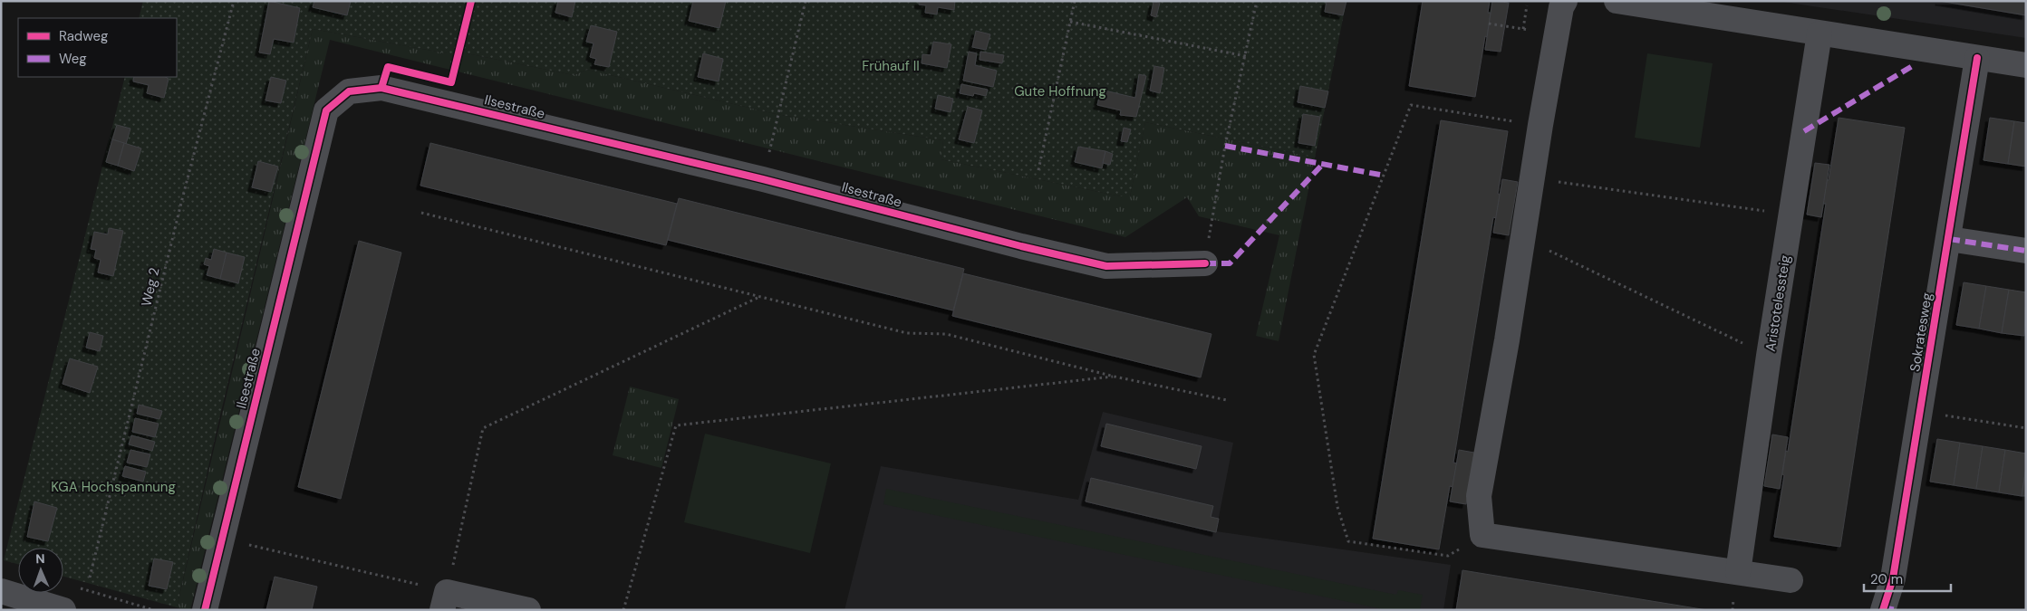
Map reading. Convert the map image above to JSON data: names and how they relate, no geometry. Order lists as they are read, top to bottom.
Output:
{
  "streets": {
    "street": ["Ilsestraße", "Aristotelessteig", "Sokratesweg"],
    "path": ["Weg 2"]
  },
  "parks": ["Frühauf II", "Gute Hoffnung", "KGA Hochspannung"],
  "legend": ["Radweg", "Weg"],
  "scale_bar": "20 m",
  "north": "top"
}
